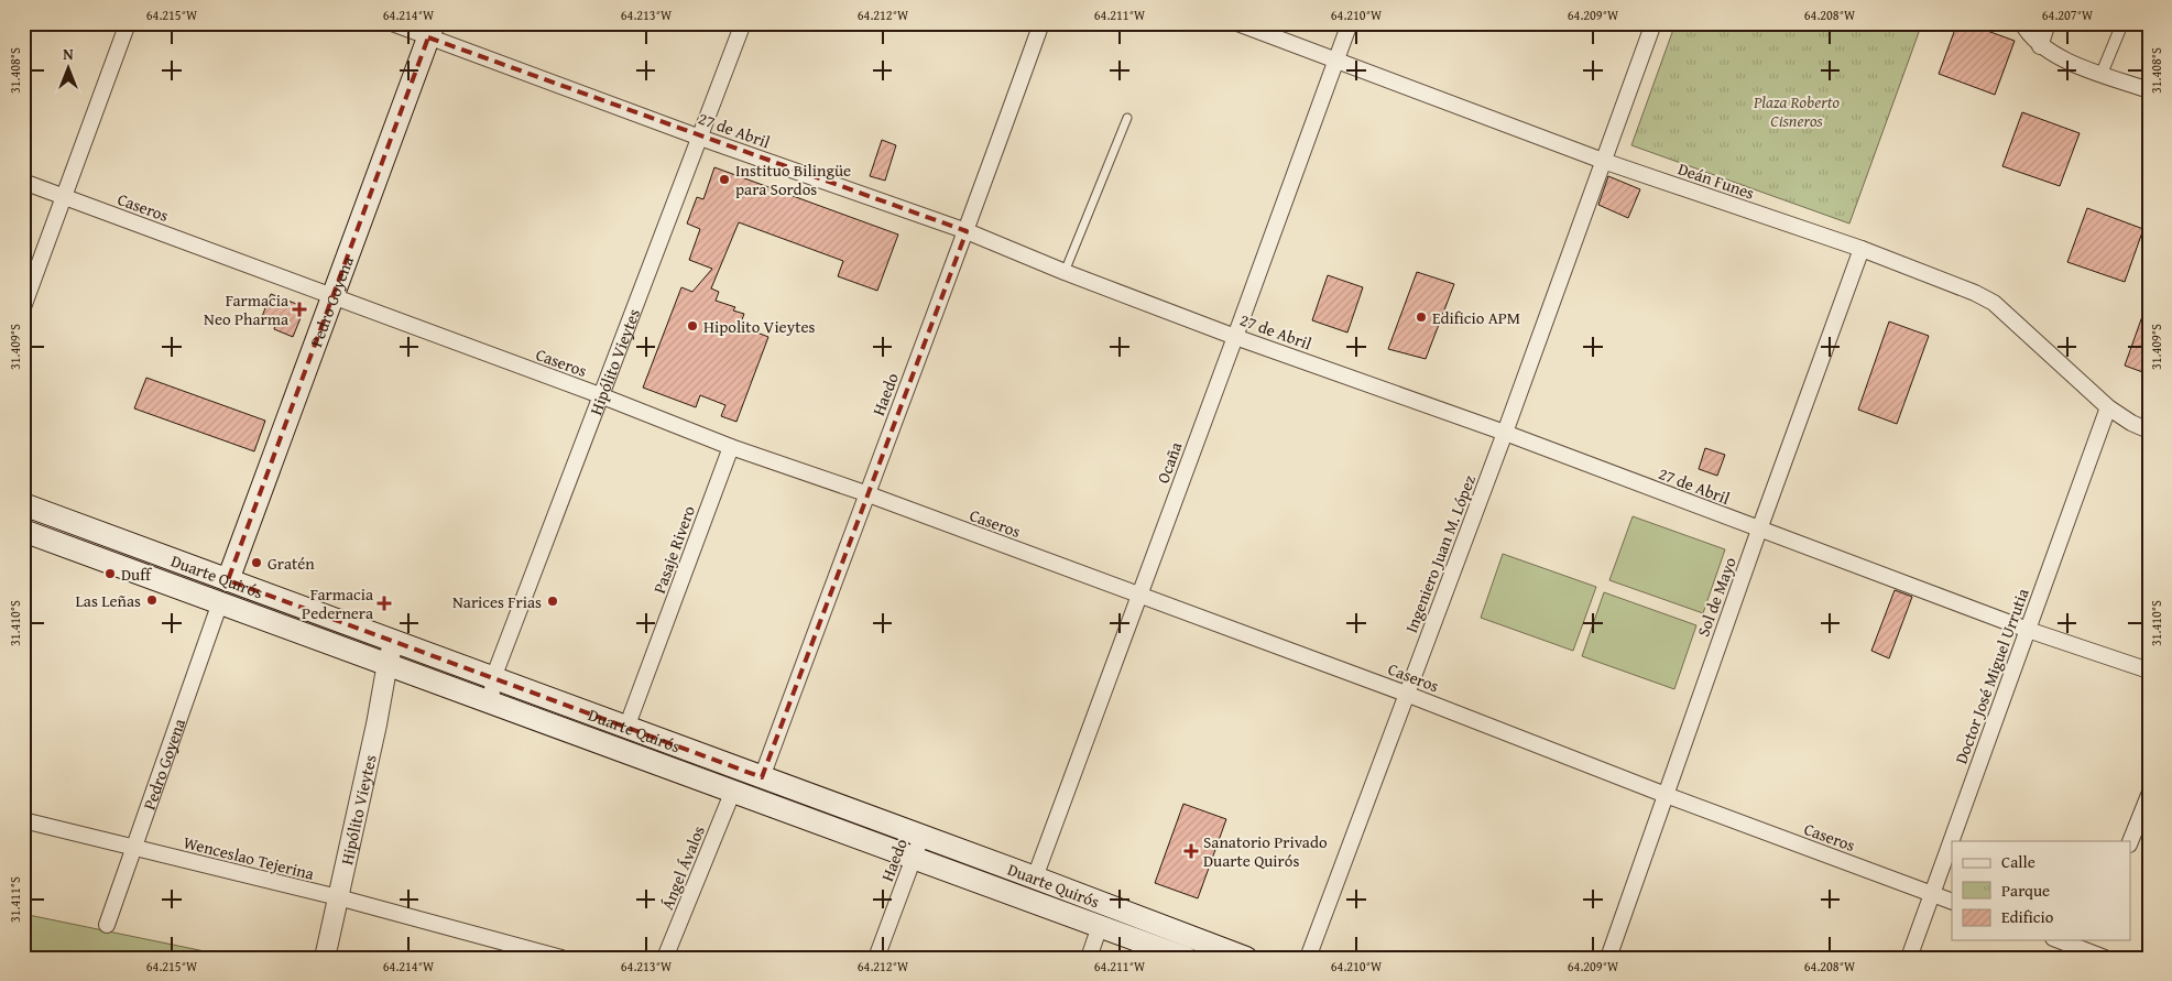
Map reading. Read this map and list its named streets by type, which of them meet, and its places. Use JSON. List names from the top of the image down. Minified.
{"streets":{"main road":["Pedro Goyena","Duarte Quirós"],"street":["27 de Abril","Deán Funes","Caseros","Hipólito Vieytes","Haedo","Ocaña","Pasaje Rivero","Ingeniero Juan M. López","Sol de Mayo","Doctor José Miguel Urrutia","Wenceslao Tejerina","Ángel Ávalos"]},"crossings":[["27 de Abril","Pedro Goyena"],["27 de Abril","Hipólito Vieytes"],["27 de Abril","Haedo"],["27 de Abril","Ocaña"],["27 de Abril","Ingeniero Juan M. López"],["27 de Abril","Sol de Mayo"],["27 de Abril","Doctor José Miguel Urrutia"],["Deán Funes","Ocaña"],["Deán Funes","Ingeniero Juan M. López"],["Deán Funes","Sol de Mayo"],["Deán Funes","Doctor José Miguel Urrutia"],["Caseros","Pedro Goyena"],["Caseros","Hipólito Vieytes"],["Caseros","Haedo"],["Caseros","Ocaña"],["Caseros","Pasaje Rivero"],["Caseros","Ingeniero Juan M. López"],["Caseros","Sol de Mayo"],["Caseros","Doctor José Miguel Urrutia"],["Pedro Goyena","Duarte Quirós"],["Pedro Goyena","Wenceslao Tejerina"],["Hipólito Vieytes","Duarte Quirós"],["Hipólito Vieytes","Wenceslao Tejerina"],["Haedo","Duarte Quirós"],["Ocaña","Duarte Quirós"],["Pasaje Rivero","Duarte Quirós"],["Duarte Quirós","Ángel Ávalos"]],"parks":["Plaza Roberto Cisneros"],"places":{"other":["Instituo Bilingüe para Sordos","Edificio APM","Hipolito Vieytes","Gratén","Duff","Las Leñas","Narices Frias"],"health":["Farmacia Neo Pharma","Farmacia Pedernera","Sanatorio Privado Duarte Quirós"]},"legend":["Calle","Parque","Edificio"],"north":"top","coordinates":["64.215°W","64.214°W","64.213°W","64.212°W","64.211°W","64.210°W","64.209°W","64.208°W","64.207°W","31.408°S","31.409°S","31.410°S","31.411°S"]}
